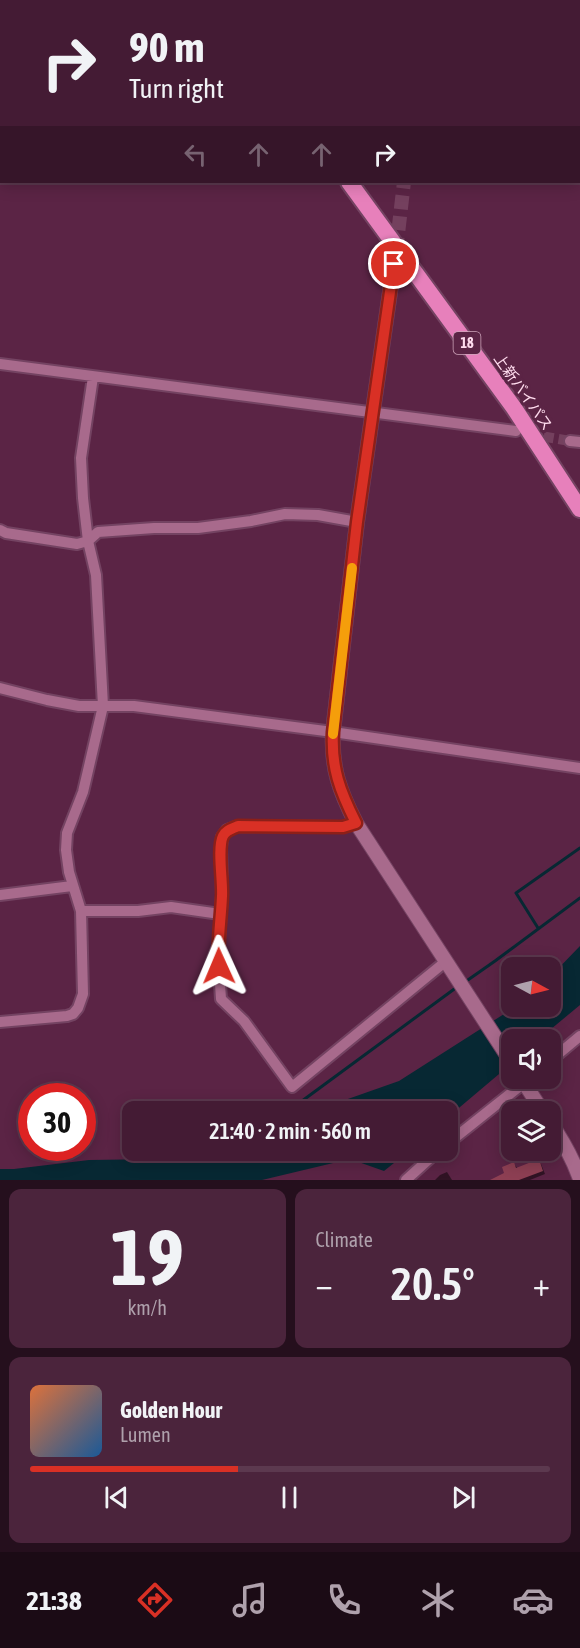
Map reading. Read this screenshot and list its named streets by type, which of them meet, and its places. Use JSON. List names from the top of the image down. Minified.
{"streets":{"highway":["18","上新バイパス"]},"north":"right","page":{"turn":["90 m","Turn right"],"limit":"30","trip":"21:40 · 2 min · 560 m","tile":[["19","km/h"],"Climate"],"heat":["−","20.5°","+"],"song":["Golden Hour","Lumen"],"tabs":"21:38"}}
